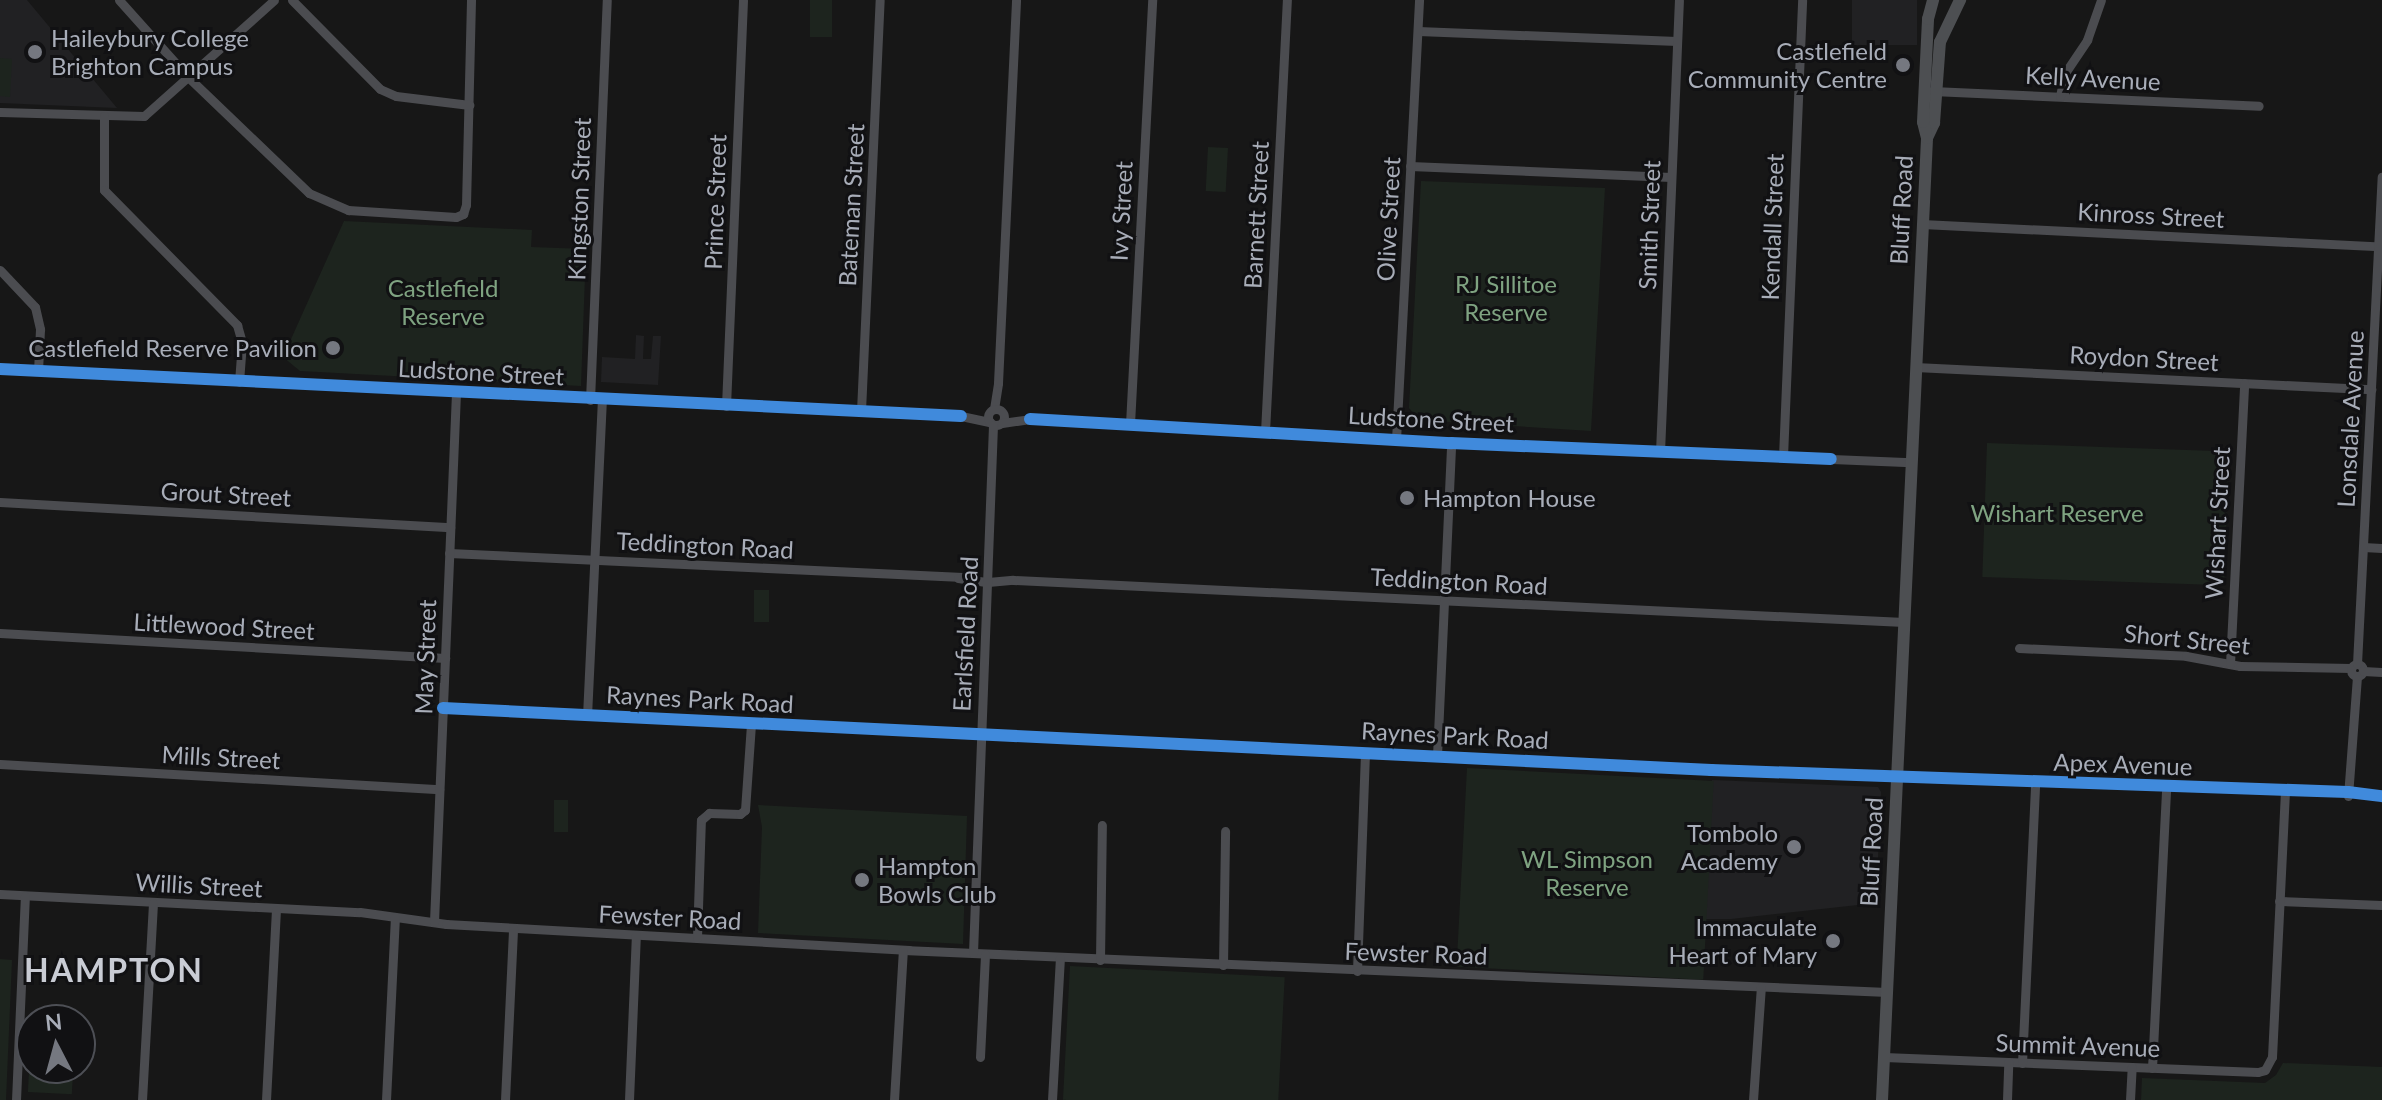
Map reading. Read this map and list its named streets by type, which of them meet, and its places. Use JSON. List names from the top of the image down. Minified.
{"streets":{"main road":["Bluff Road"],"street":["Kelly Avenue","Kingston Street","Prince Street","Bateman Street","Ivy Street","Barnett Street","Kinross Street","Olive Street","Smith Street","Kendall Street","Roydon Street","Ludstone Street","Lonsdale Avenue","Grout Street","Wishart Street","Teddington Road","Littlewood Street","Earlsfield Road","Short Street","May Street","Raynes Park Road","Mills Street","Apex Avenue","Willis Street","Fewster Road","Summit Avenue"]},"crossings":[["Kelly Avenue","Bluff Road"],["Kingston Street","Ludstone Street"],["Prince Street","Ludstone Street"],["Bateman Street","Ludstone Street"],["Bluff Road","Kinross Street"],["Bluff Road","Roydon Street"],["Bluff Road","Ludstone Street"],["Bluff Road","Teddington Road"],["Bluff Road","Raynes Park Road"],["Bluff Road","Apex Avenue"],["Bluff Road","Fewster Road"],["Bluff Road","Summit Avenue"],["Ivy Street","Ludstone Street"],["Barnett Street","Ludstone Street"],["Kinross Street","Lonsdale Avenue"],["Olive Street","Ludstone Street"],["Smith Street","Ludstone Street"],["Kendall Street","Ludstone Street"],["Roydon Street","Lonsdale Avenue"],["Roydon Street","Wishart Street"],["Ludstone Street","Earlsfield Road"],["Ludstone Street","May Street"],["Lonsdale Avenue","Short Street"],["Lonsdale Avenue","Apex Avenue"],["Grout Street","May Street"],["Wishart Street","Short Street"],["Teddington Road","Earlsfield Road"],["Teddington Road","May Street"],["Littlewood Street","May Street"],["Earlsfield Road","Raynes Park Road"],["Earlsfield Road","Fewster Road"],["May Street","Raynes Park Road"],["May Street","Mills Street"],["May Street","Willis Street"],["May Street","Fewster Road"],["Raynes Park Road","Apex Avenue"],["Willis Street","Fewster Road"]],"districts":["HAMPTON"],"parks":["RJ Sillitoe Reserve","Castlefield Reserve","Wishart Reserve","WL Simpson Reserve"],"places":["Haileybury College Brighton Campus","Castlefield Community Centre","Castlefield Reserve Pavilion","Hampton House","Tombolo Academy","Hampton Bowls Club","Immaculate Heart of Mary"],"north":"top"}
